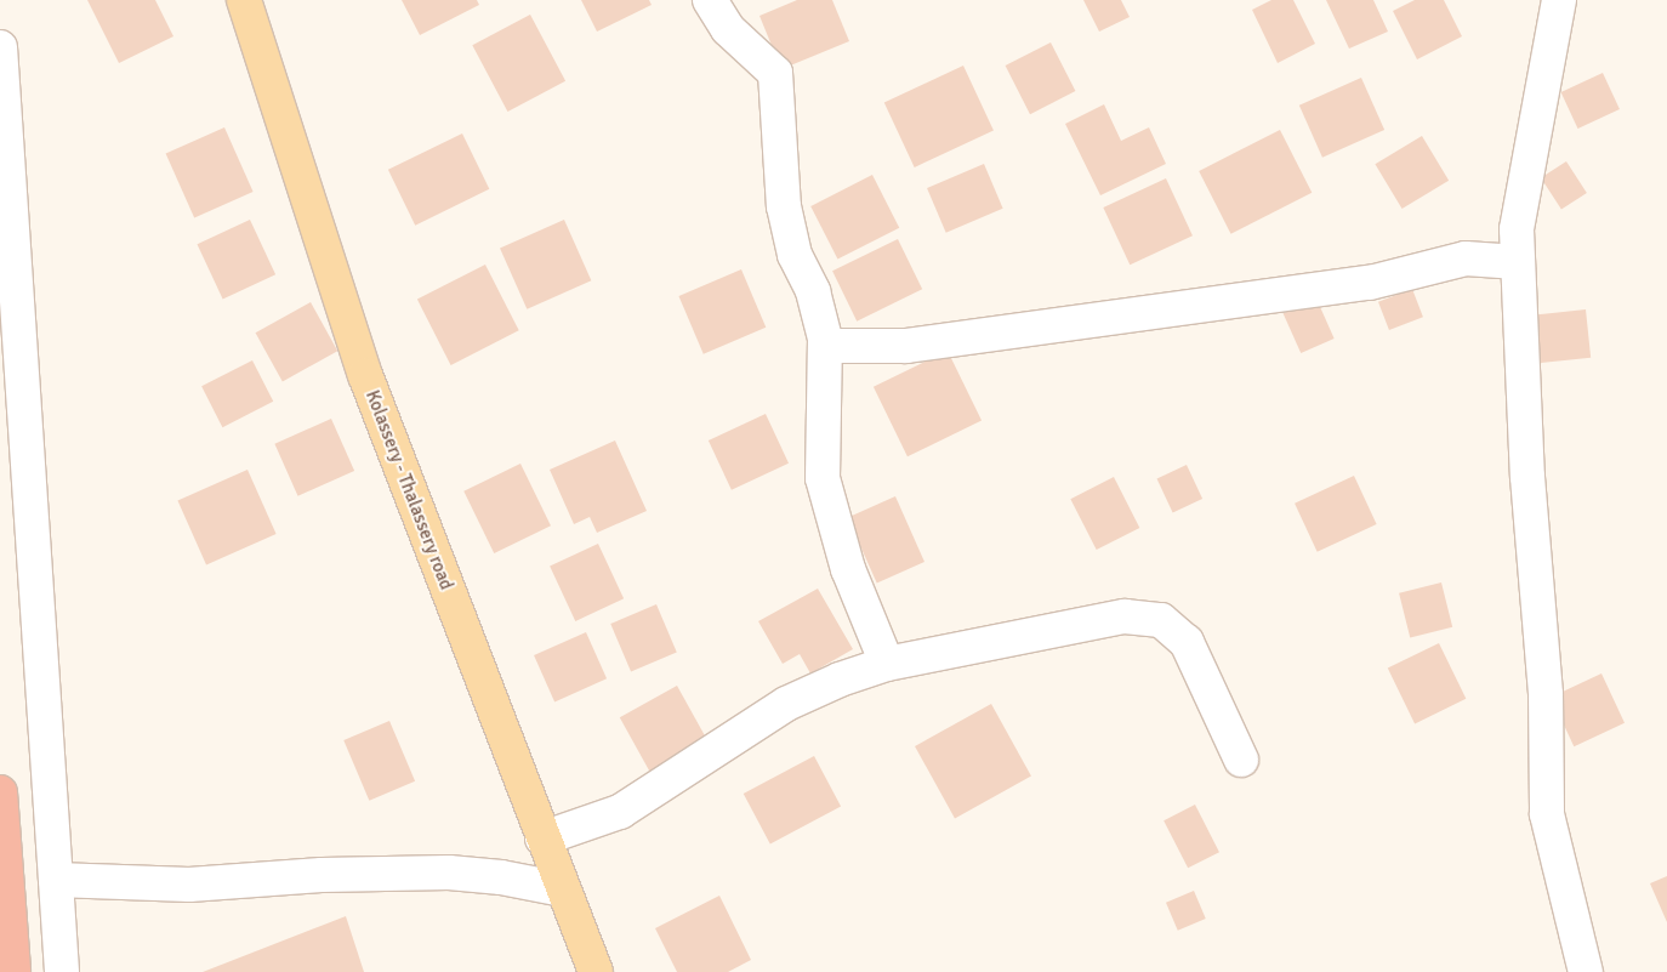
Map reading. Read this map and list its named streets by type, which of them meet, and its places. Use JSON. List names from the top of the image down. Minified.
{"streets":{"main road":["Kolassery - Thalassery road"]}}
